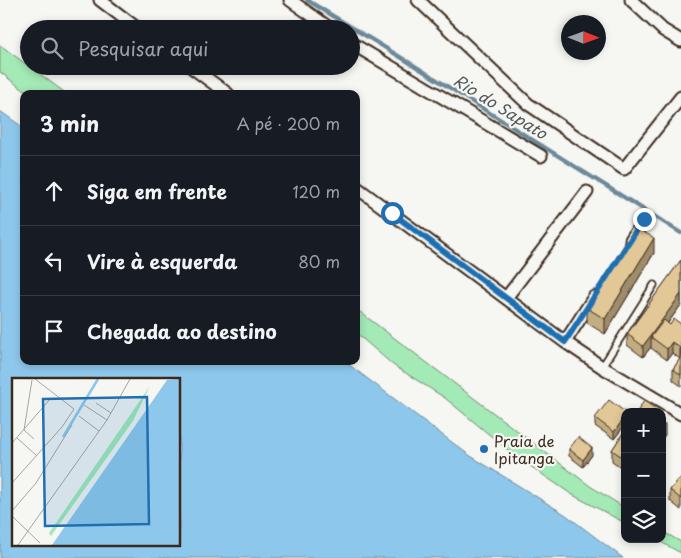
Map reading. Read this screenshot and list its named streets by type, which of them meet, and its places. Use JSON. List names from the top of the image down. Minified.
{"water":["Rio do Sapato"],"places":["Praia de Ipitanga"],"north":"right","page":{"search":"Pesquisar aqui","heading":["3 min","A pé · 200 m"],"list":[["Siga em frente","120 m"],["Vire à esquerda","80 m"],"Chegada ao destino"],"map_buttons":["+","−"]}}
